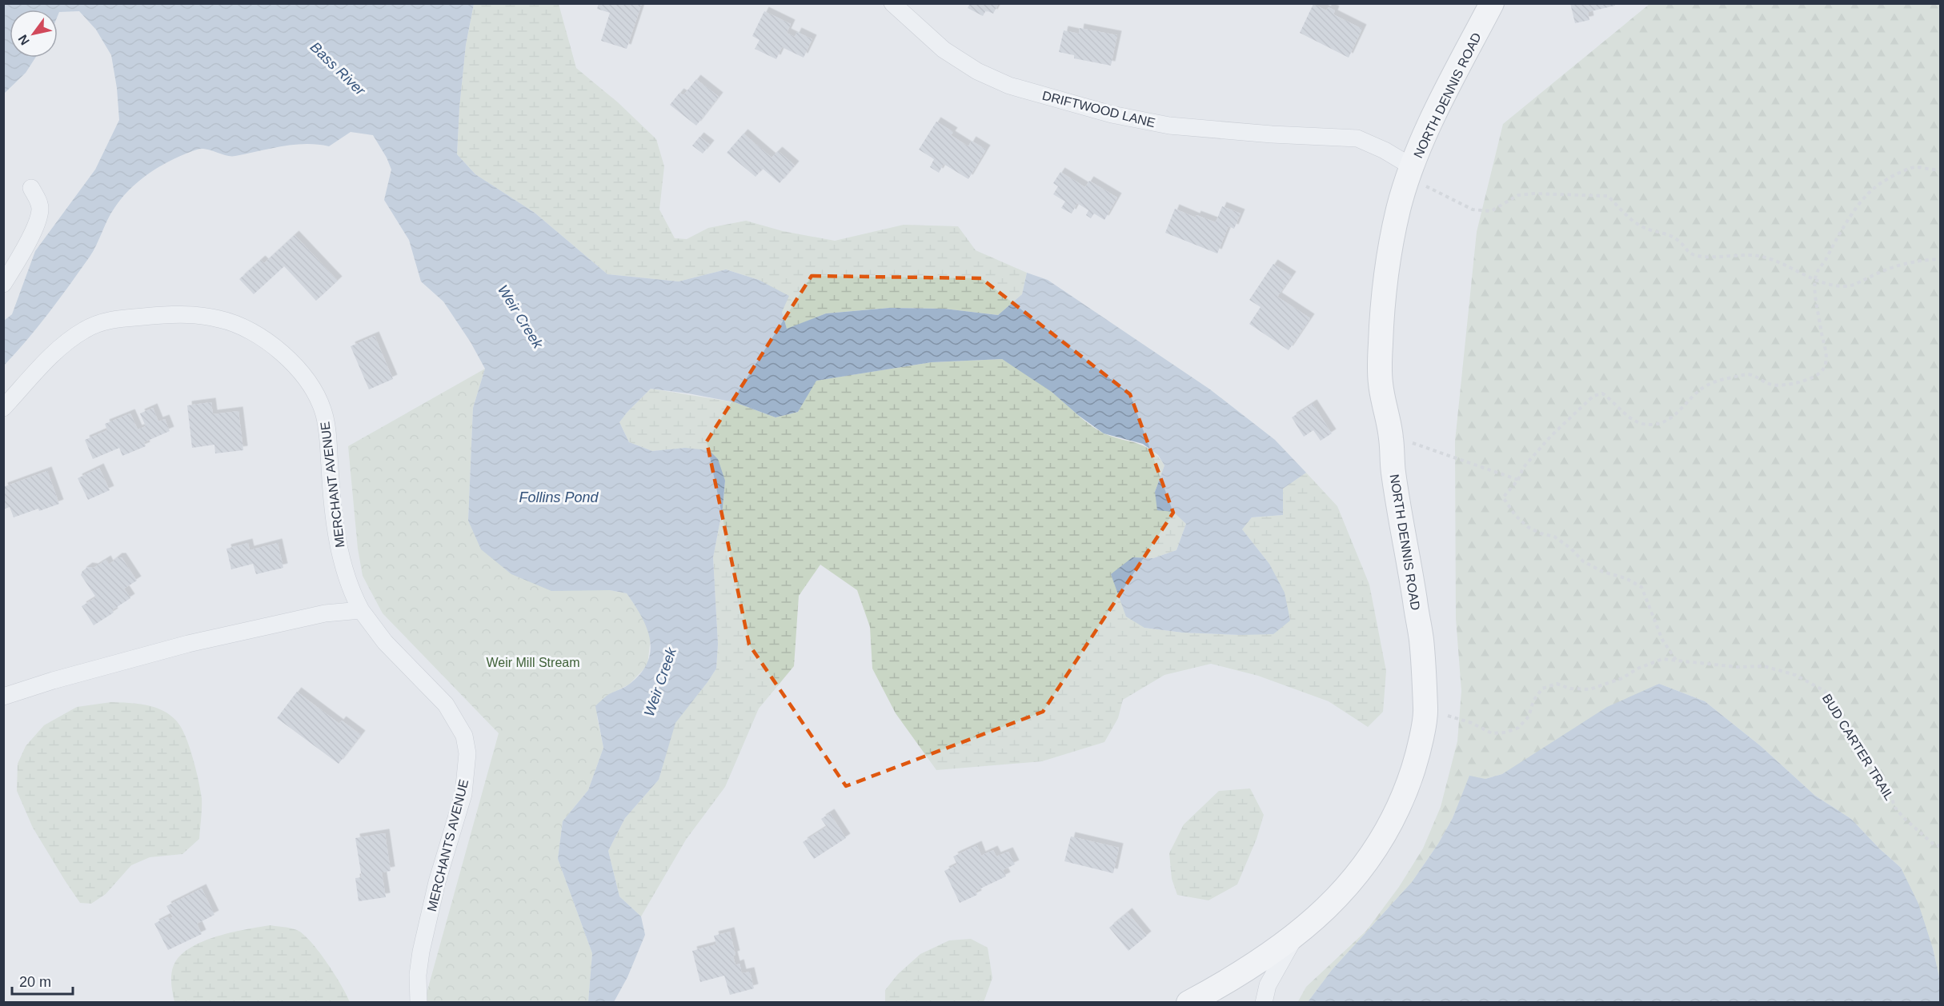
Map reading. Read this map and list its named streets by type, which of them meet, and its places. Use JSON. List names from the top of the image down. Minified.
{"streets":{"main road":["NORTH DENNIS ROAD"],"street":["DRIFTWOOD LANE","MERCHANT AVENUE","MERCHANTS AVENUE"],"path":["BUD CARTER TRAIL"]},"crossings":[["NORTH DENNIS ROAD","DRIFTWOOD LANE"],["NORTH DENNIS ROAD","BUD CARTER TRAIL"],["MERCHANT AVENUE","MERCHANTS AVENUE"]],"water":["Bass River","Weir Creek","Follins Pond"],"parks":["Weir Mill Stream"],"scale_bar":"20 m","north":"bottom left"}
